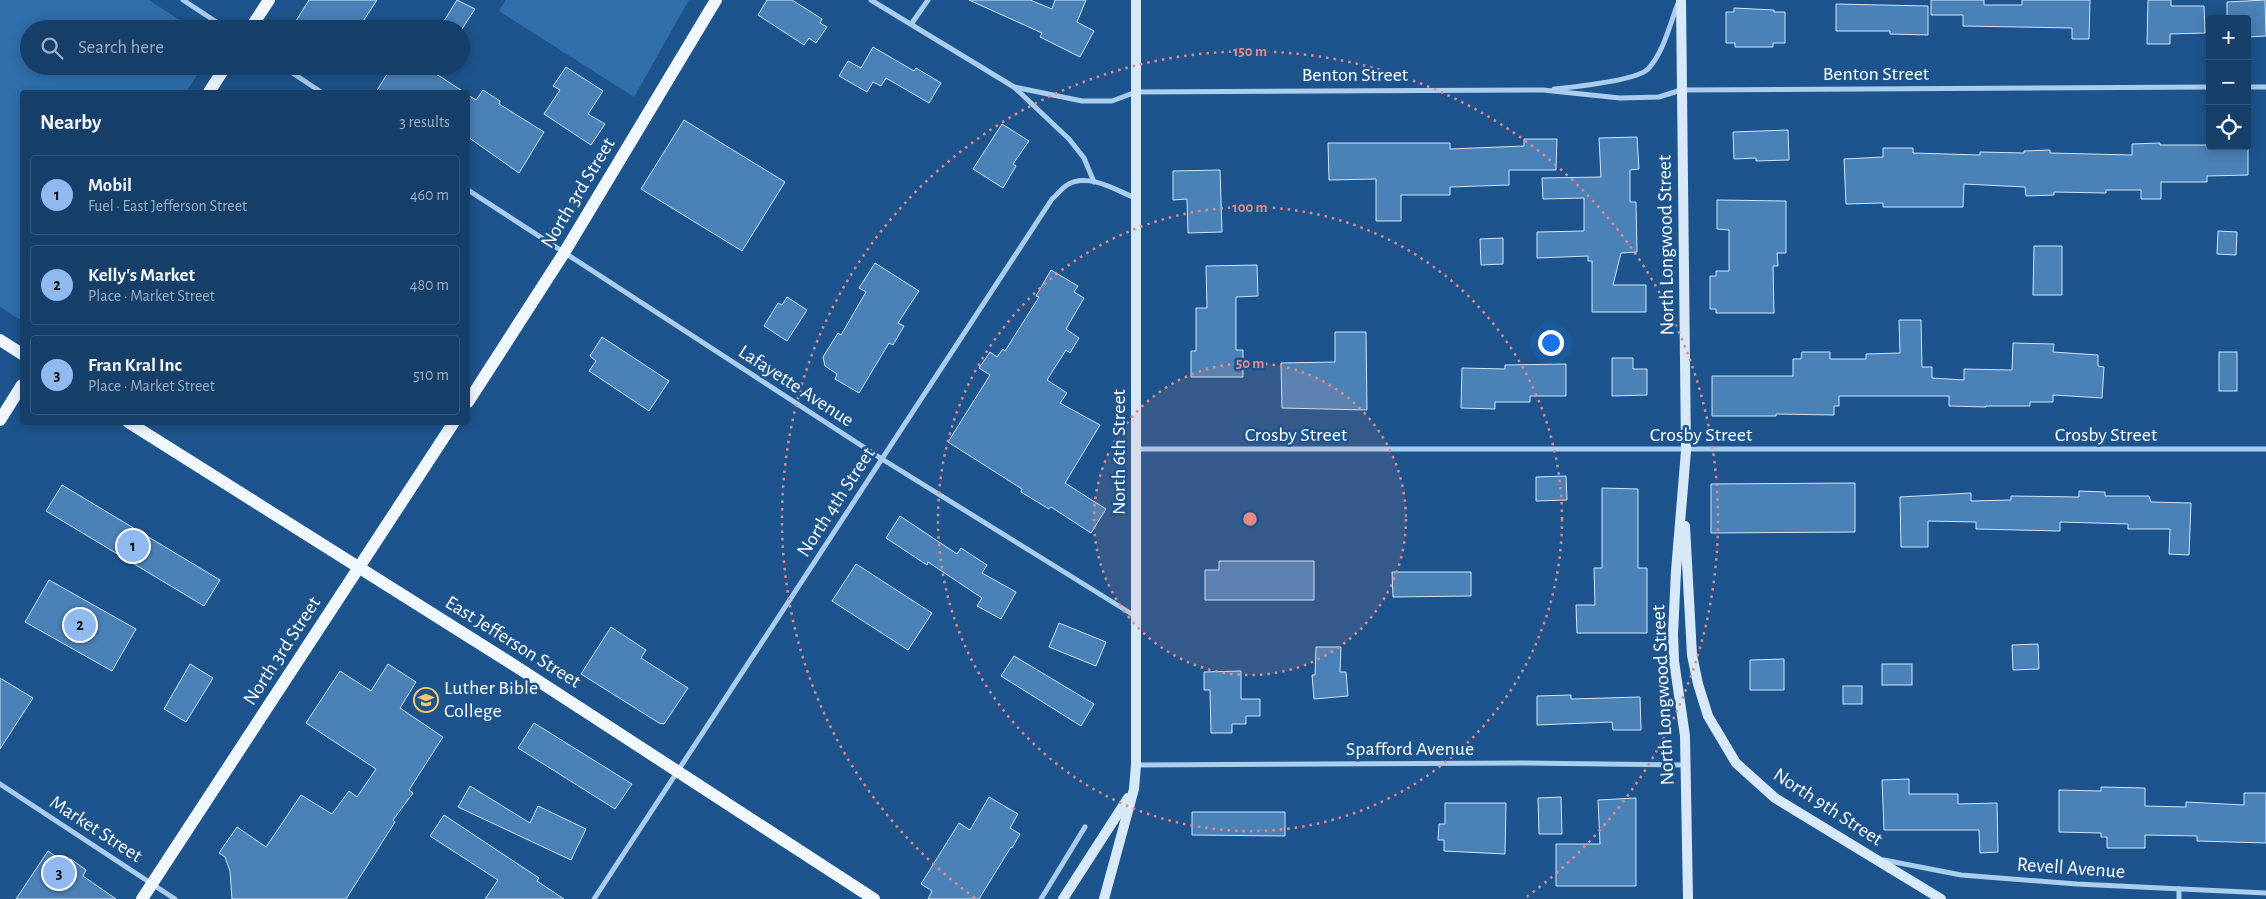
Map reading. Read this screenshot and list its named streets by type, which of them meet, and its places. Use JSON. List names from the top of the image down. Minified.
{"streets":{"main road":["North 3rd Street","North Longwood Street","North 6th Street","East Jefferson Street","North 9th Street"],"street":["Benton Street","Lafayette Avenue","Crosby Street","North 4th Street","Spafford Avenue","Market Street","Revell Avenue"]},"crossings":[["Benton Street","North Longwood Street"],["Benton Street","North 6th Street"],["North 3rd Street","Lafayette Avenue"],["North 3rd Street","East Jefferson Street"],["North 3rd Street","Market Street"],["North Longwood Street","Crosby Street"],["North Longwood Street","Spafford Avenue"],["North Longwood Street","North 9th Street"],["Lafayette Avenue","North 6th Street"],["Lafayette Avenue","North 4th Street"],["Crosby Street","North 6th Street"],["North 6th Street","North 4th Street"],["North 6th Street","Spafford Avenue"],["North 4th Street","East Jefferson Street"],["North 9th Street","Revell Avenue"]],"places":{"school or university":["Luther Bible College"]},"page":{"map_buttons":["+","−"],"search":"Search here","heading":["Nearby","3 results"],"list":[{"mark":"1","name":"Mobil","note":"Fuel · East Jefferson Street","value":"460 m"},{"mark":"2","name":"Kelly's Market","note":"Place · Market Street","value":"480 m"},{"mark":"3","name":"Fran Kral Inc","note":"Place · Market Street","value":"510 m"}],"pins":["1","2","3"]},"rings":["150 m","100 m","50 m"]}
